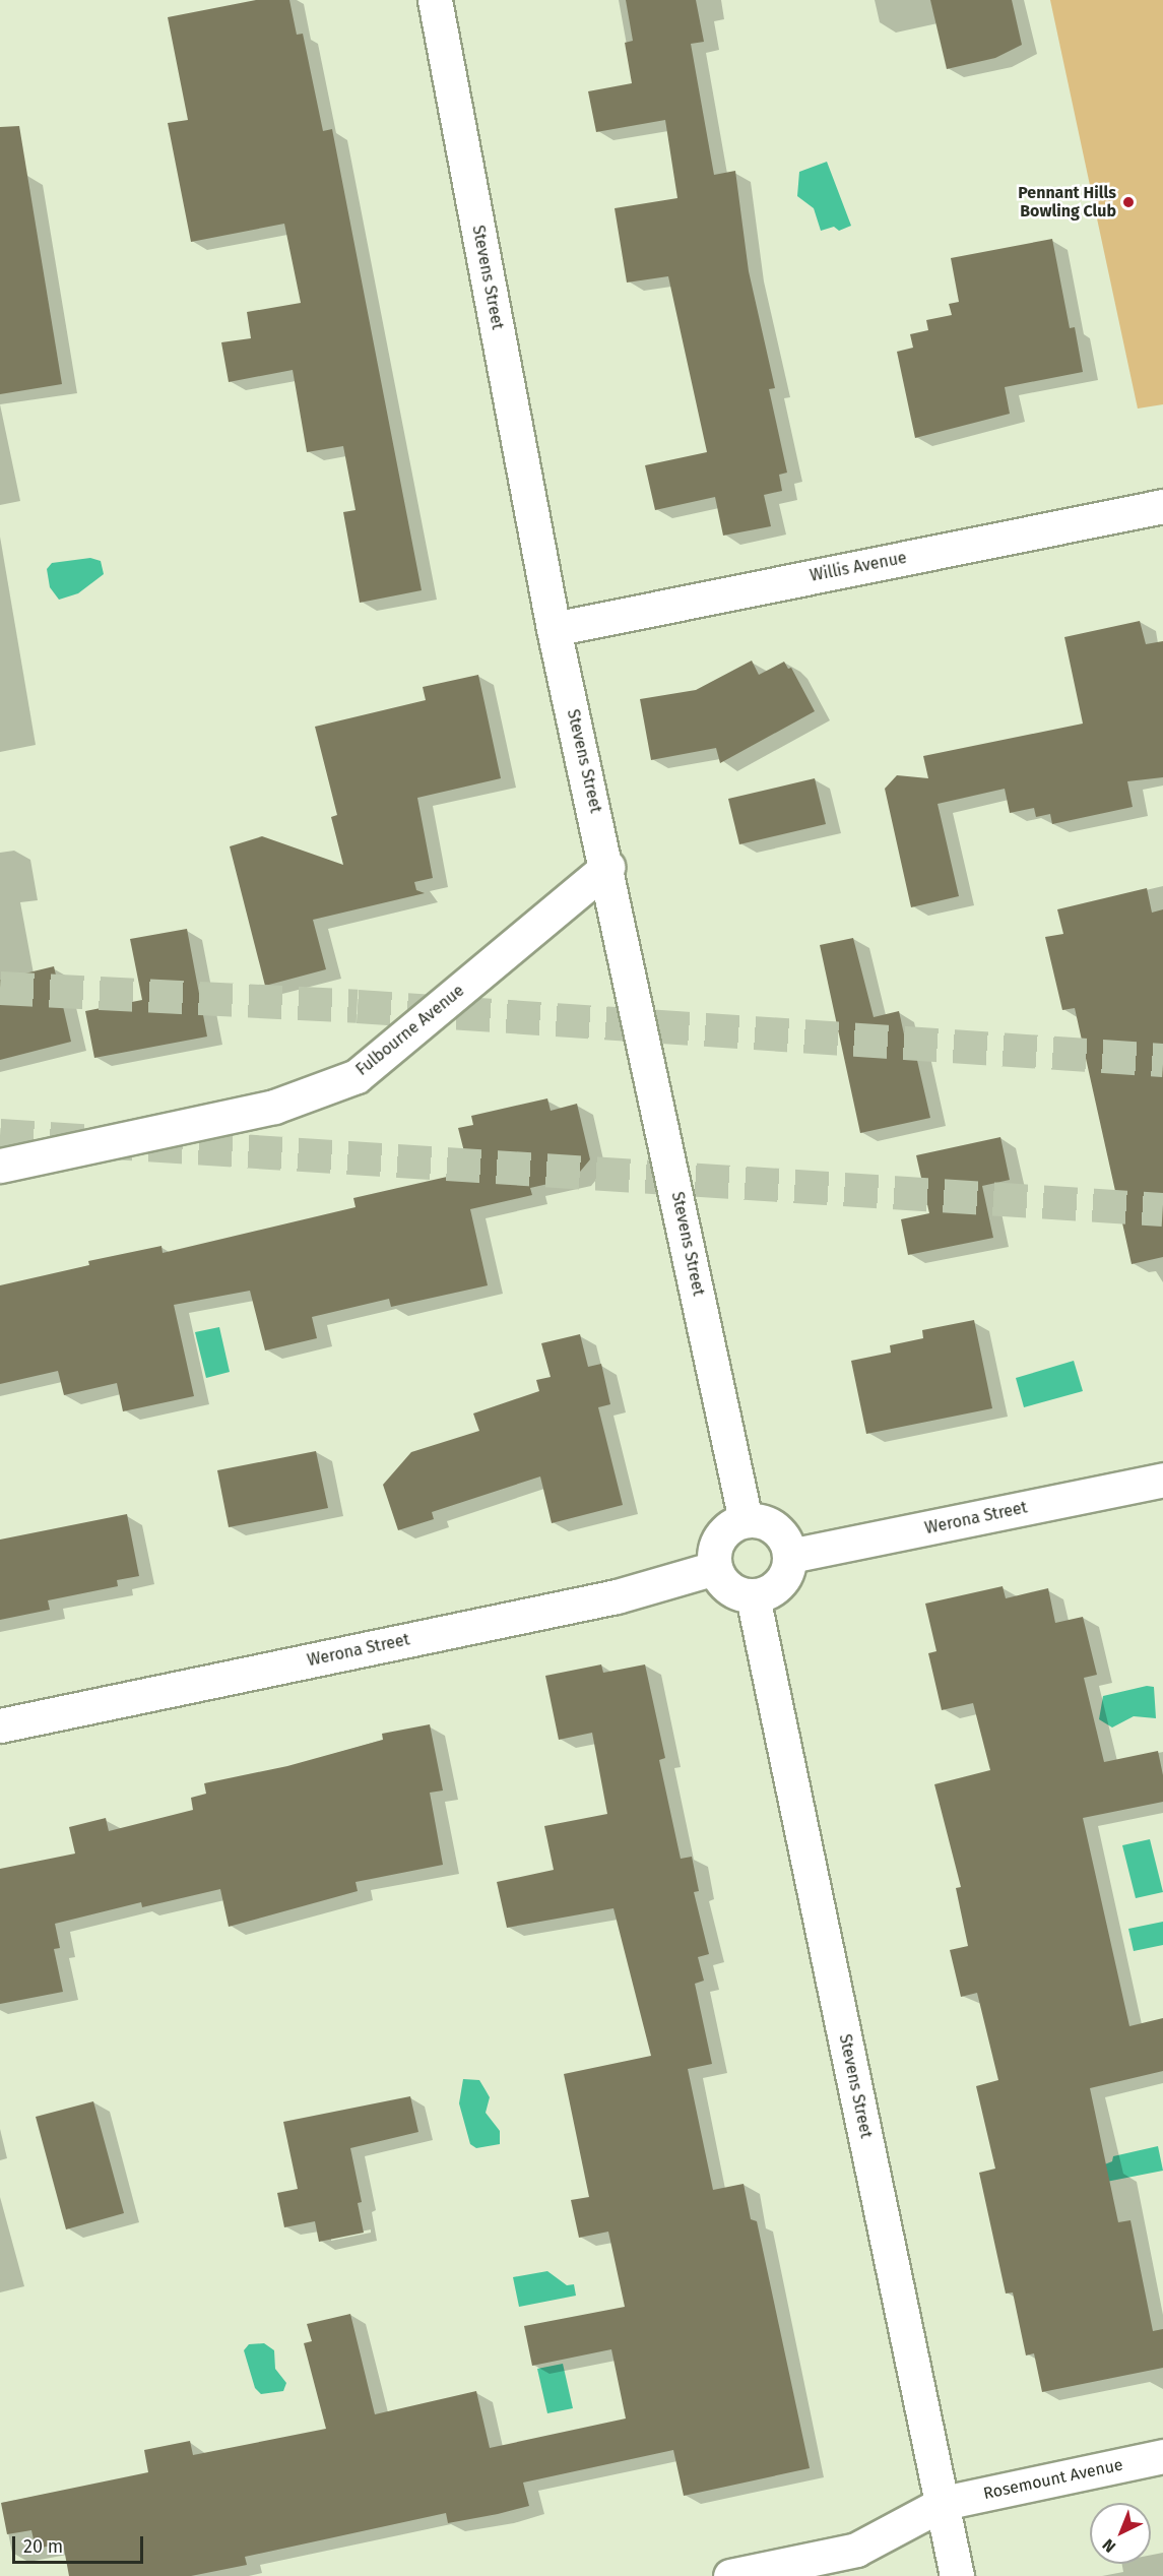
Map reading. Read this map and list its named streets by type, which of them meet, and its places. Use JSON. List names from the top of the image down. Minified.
{"streets":{"street":["Stevens Street","Willis Avenue","Fulbourne Avenue","Werona Street","Rosemount Avenue"]},"crossings":[["Stevens Street","Willis Avenue"],["Stevens Street","Fulbourne Avenue"],["Stevens Street","Werona Street"],["Stevens Street","Rosemount Avenue"]],"places":["Pennant Hills Bowling Club"],"scale_bar":"20 m","north":"bottom left"}
